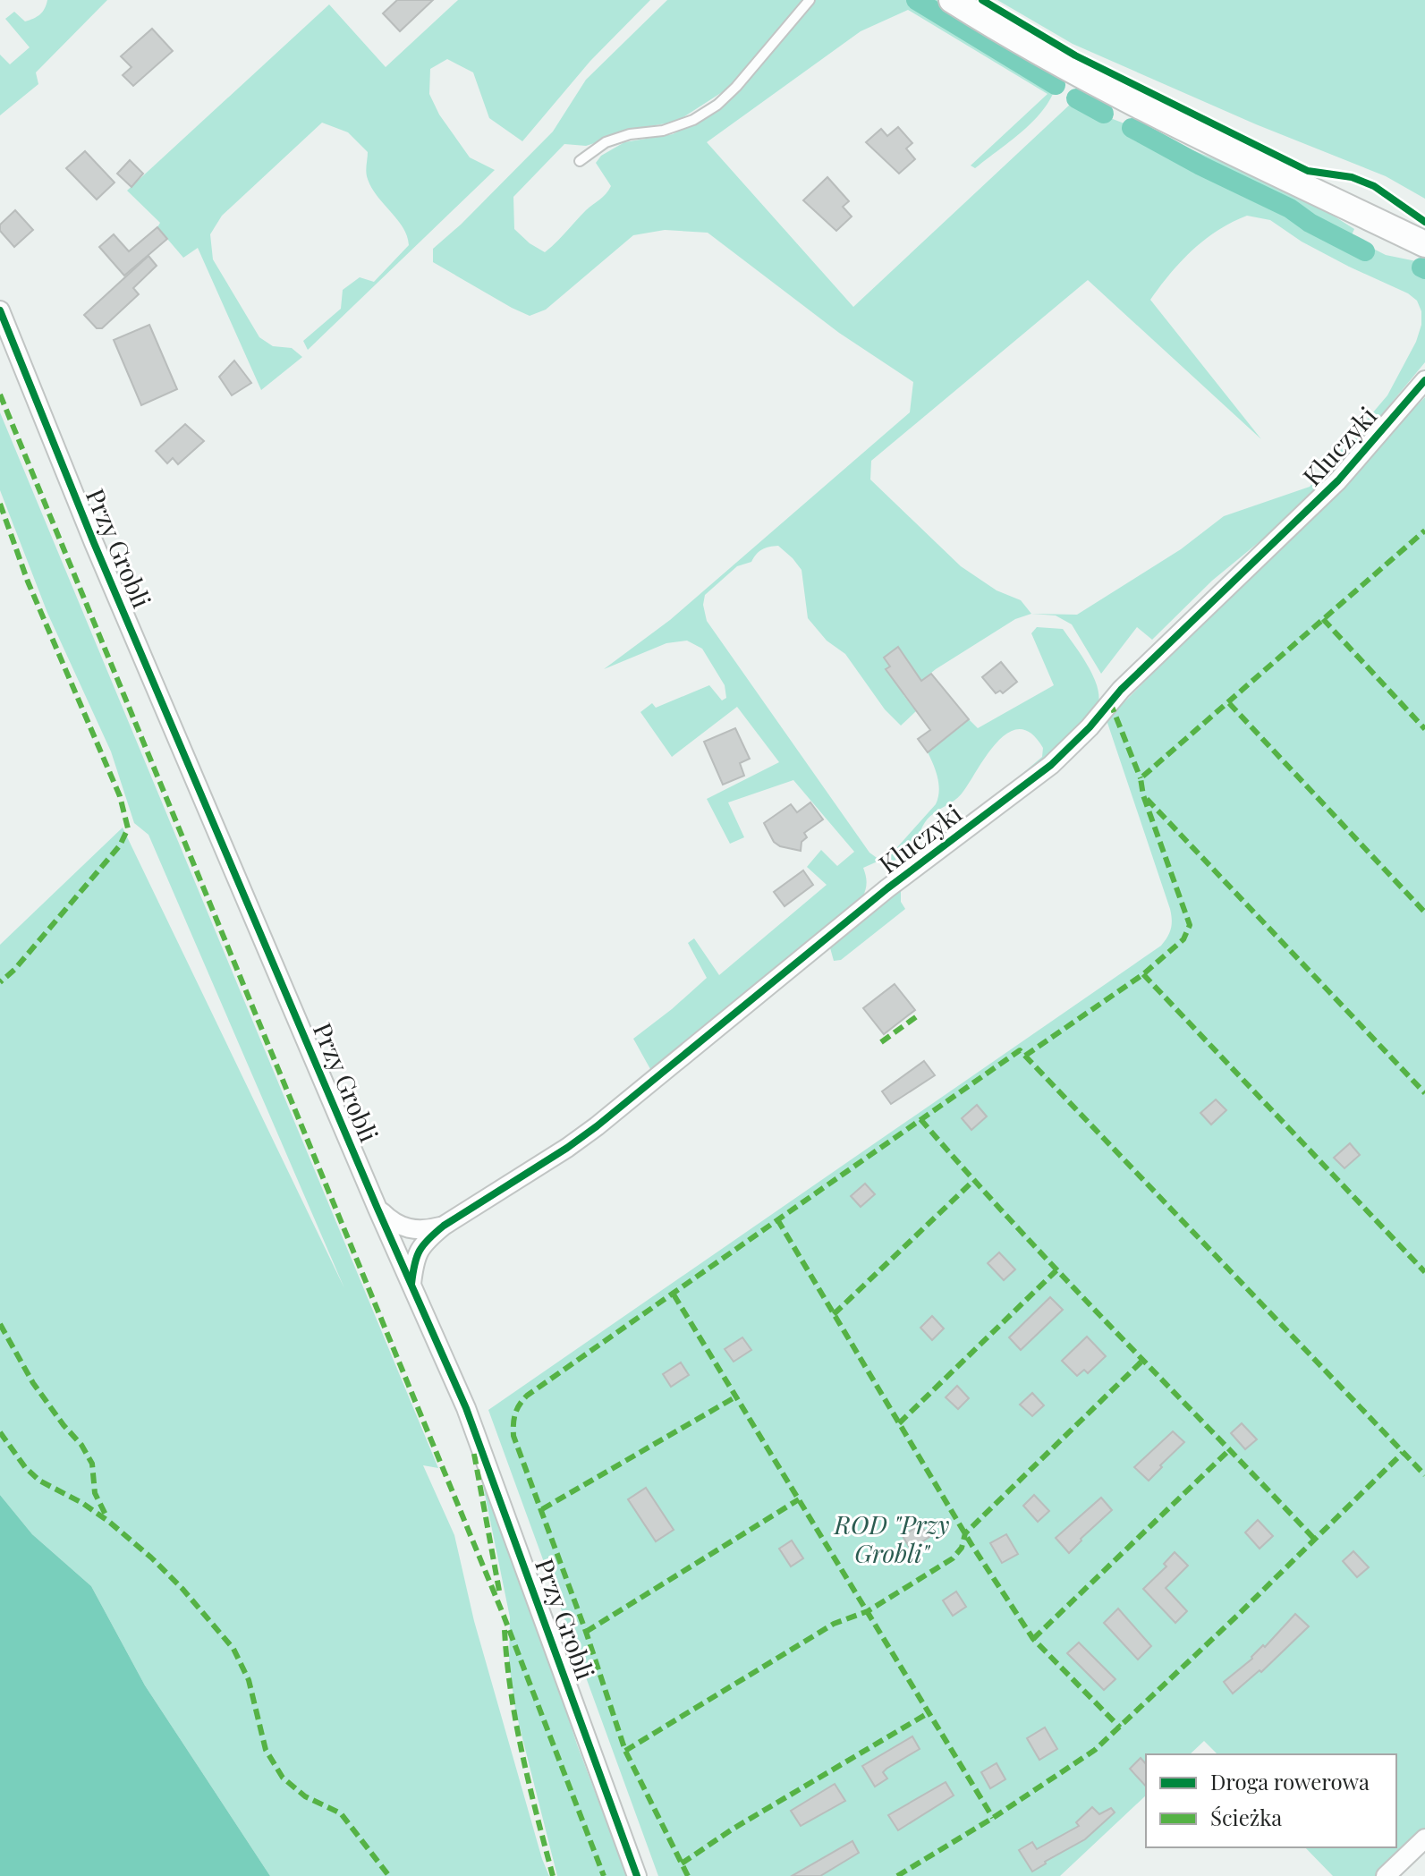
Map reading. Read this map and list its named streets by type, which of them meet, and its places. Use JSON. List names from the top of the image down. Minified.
{"streets":{"street":["Kluczyki","Przy Grobli"]},"crossings":[["Kluczyki","Przy Grobli"]],"parks":["ROD \"Przy Grobli\""],"legend":["Droga rowerowa","Ścieżka"]}
